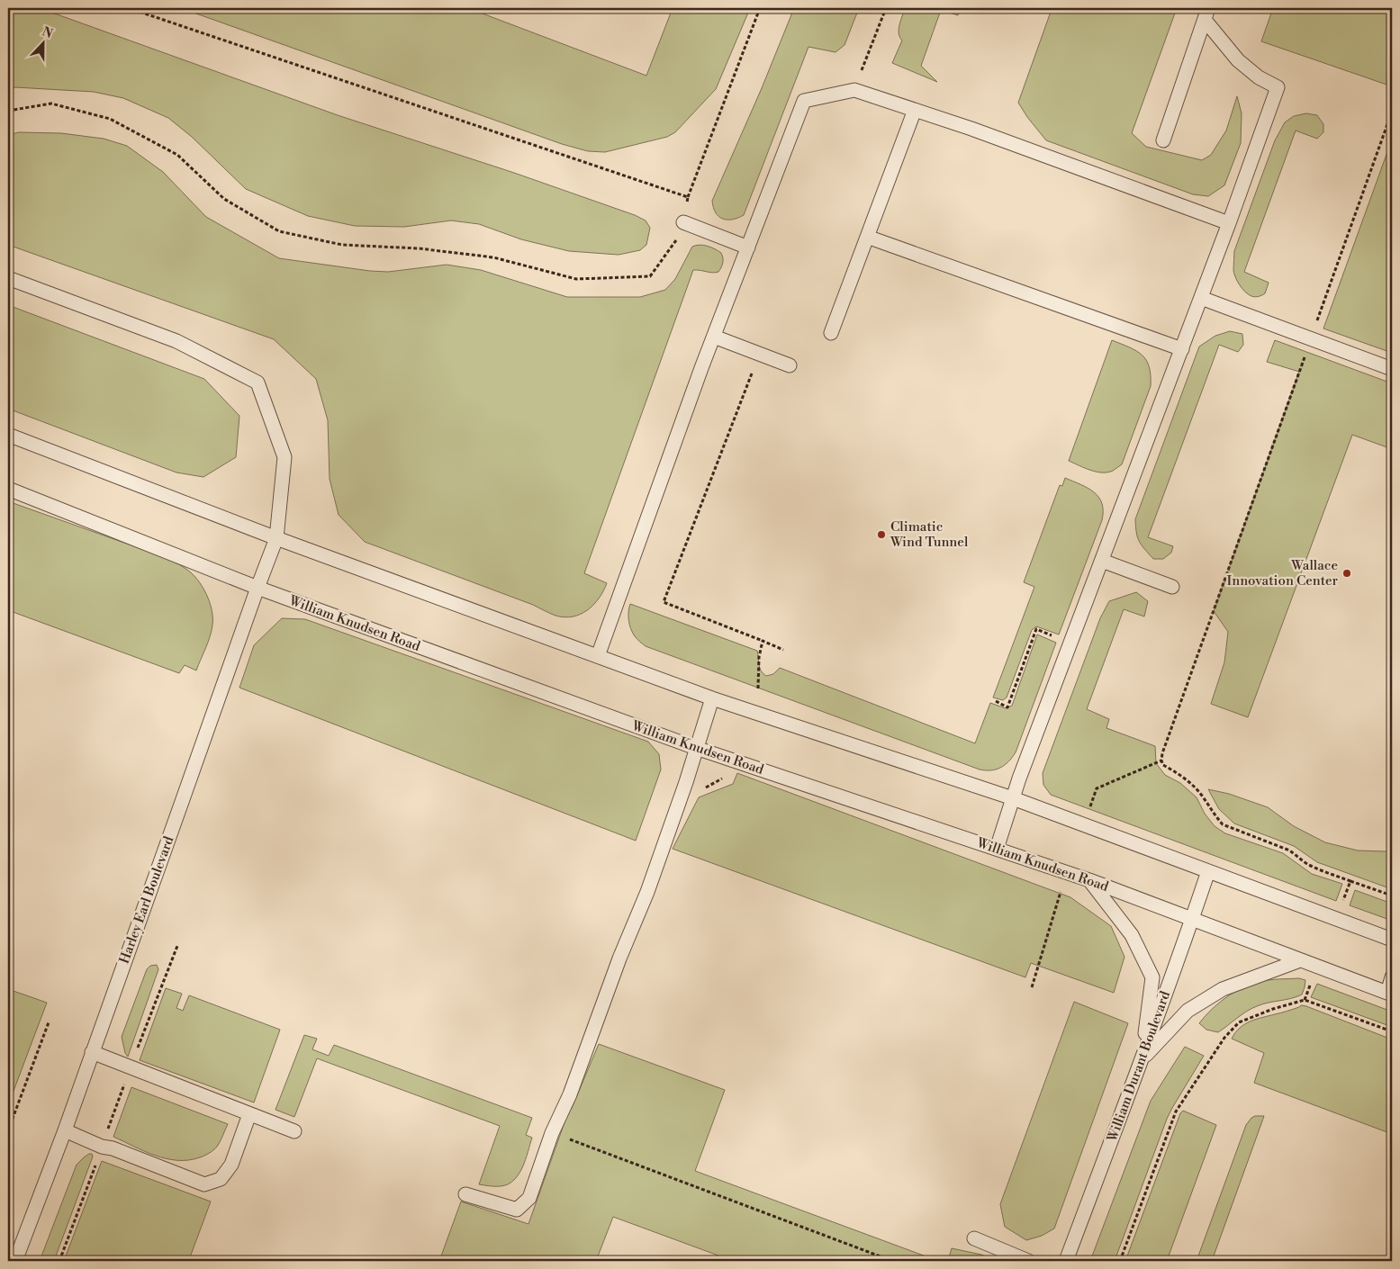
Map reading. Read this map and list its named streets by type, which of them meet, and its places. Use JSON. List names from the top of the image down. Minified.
{"streets":{"lane":["William Knudsen Road","Harley Earl Boulevard","William Durant Boulevard"]},"crossings":[["William Knudsen Road","Harley Earl Boulevard"],["William Knudsen Road","William Durant Boulevard"]],"places":["Climatic Wind Tunnel","Wallace Innovation Center"],"north":"top"}
